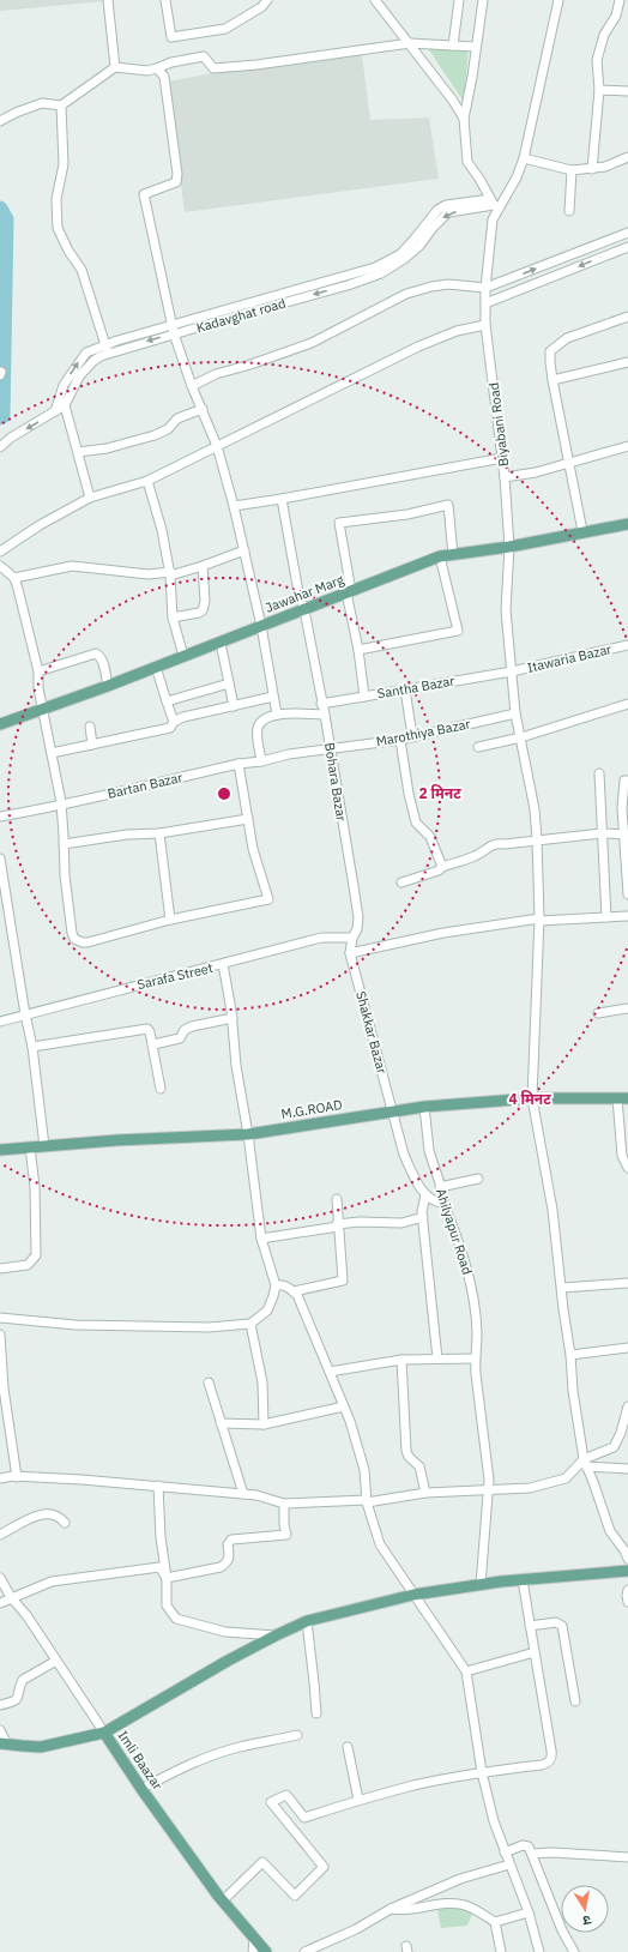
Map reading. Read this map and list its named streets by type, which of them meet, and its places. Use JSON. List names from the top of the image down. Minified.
{"streets":{"main road":["Jawahar Marg","M.G.ROAD","Imli Baazar"],"street":["Kadavghat road","Biyabani Road","Itawaria Bazar","Santha Bazar","Marothiya Bazar","Bohara Bazar","Bartan Bazar","Sarafa Street","Shakkar Bazar","Ahilyapur Road"]},"crossings":[["Kadavghat road","Biyabani Road"],["Biyabani Road","Jawahar Marg"],["Biyabani Road","Itawaria Bazar"],["Biyabani Road","Santha Bazar"],["Biyabani Road","Marothiya Bazar"],["Biyabani Road","M.G.ROAD"],["Jawahar Marg","Bohara Bazar"],["Itawaria Bazar","Santha Bazar"],["Santha Bazar","Bohara Bazar"],["Marothiya Bazar","Bohara Bazar"],["Marothiya Bazar","Bartan Bazar"],["Bohara Bazar","Sarafa Street"],["Bohara Bazar","Shakkar Bazar"],["Shakkar Bazar","M.G.ROAD"],["M.G.ROAD","Ahilyapur Road"]],"north":"bottom","rings":["2 मिनट","4 मिनट"]}
